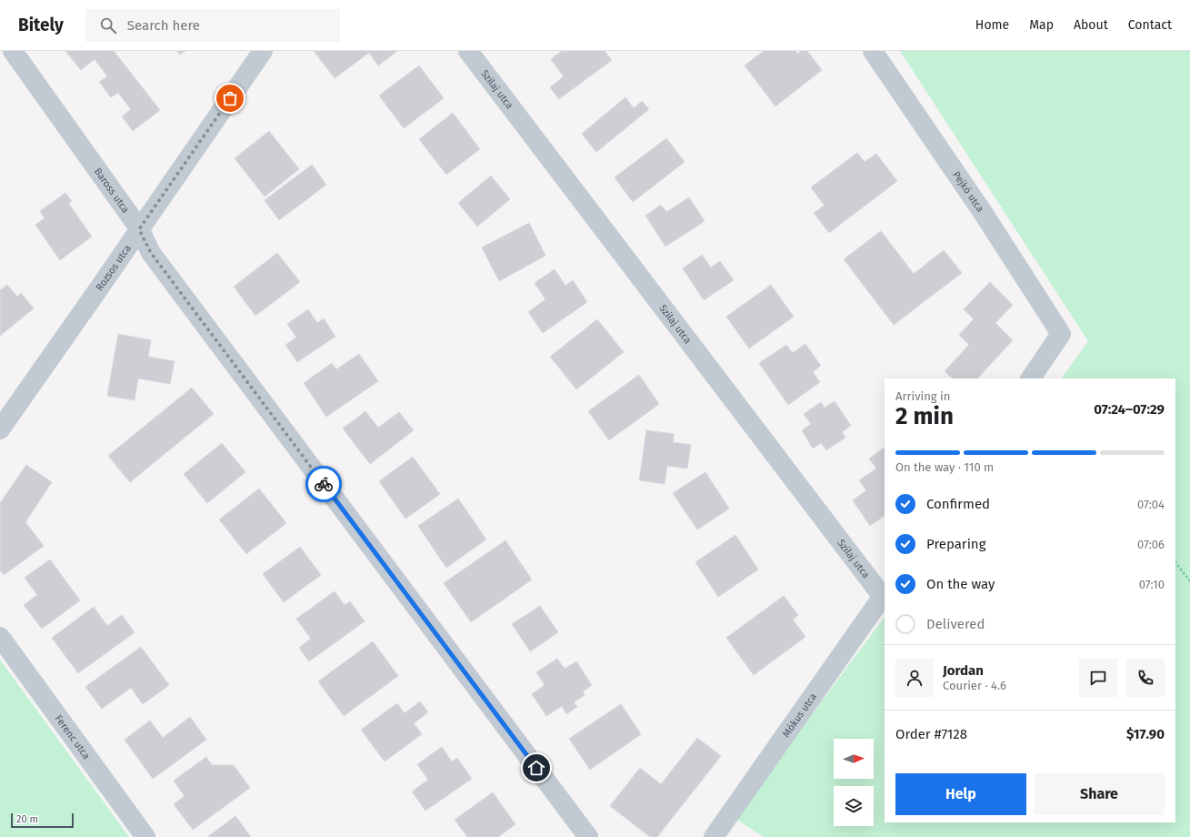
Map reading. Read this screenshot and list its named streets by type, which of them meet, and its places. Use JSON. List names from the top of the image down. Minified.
{"streets":{"street":["Szilaj utca","Baross utca","Pejkó utca","Rozsos utca","Mókus utca","Ferenc utca"]},"crossings":[["Szilaj utca","Mókus utca"],["Baross utca","Rozsos utca"]],"scale_bar":"20 m","north":"right","page":{"header":"Bitely","search":"Search here","nav":["Home","Map","About","Contact"],"heading":["2 min","Arriving in","07:24–07:29"],"panel":["Jordan","Courier · 4.6","Order #7128","$17.90"],"bar":"On the way · 110 m","list":[["Confirmed","07:04"],["Preparing","07:06"],["On the way","07:10"],"Delivered"],"buttons":["Help","Share"],"scale":"20 m"}}
